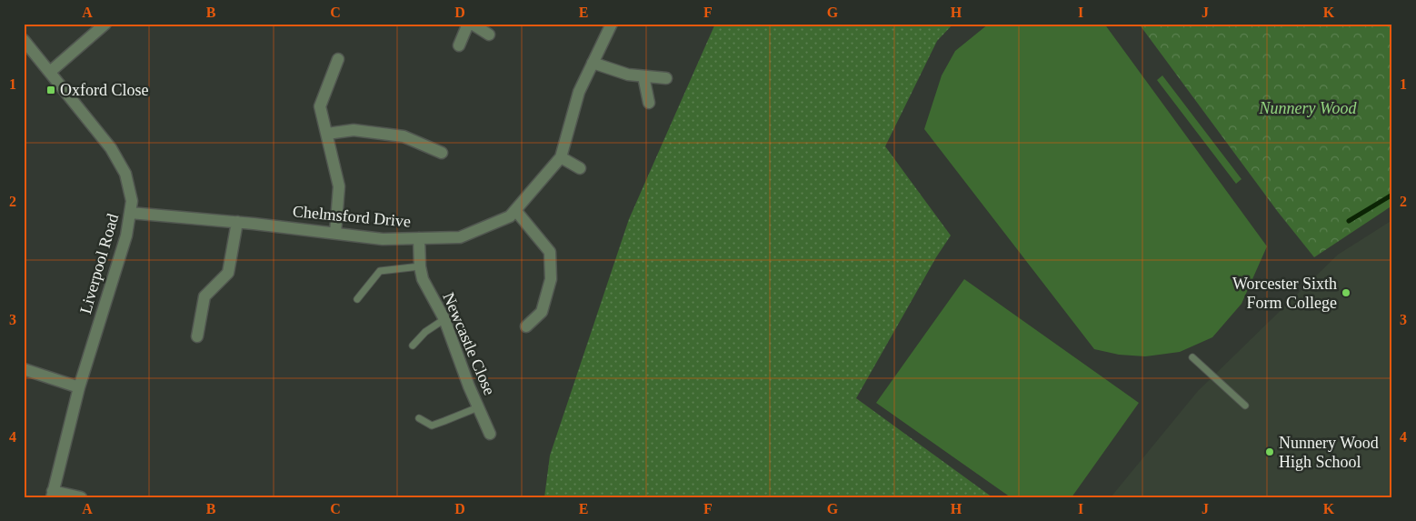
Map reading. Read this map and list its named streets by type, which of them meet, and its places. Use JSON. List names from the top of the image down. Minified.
{"streets":{"street":["Chelmsford Drive","Liverpool Road","Newcastle Close"]},"crossings":[["Chelmsford Drive","Liverpool Road"],["Chelmsford Drive","Newcastle Close"]],"parks":["Nunnery Wood"],"places":{"transit":["Oxford Close"],"other":["Worcester Sixth Form College","Nunnery Wood High School"]},"grid":{"columns":["A","B","C","D","E","F","G","H","I","J","K"],"rows":["1","2","3","4"]}}
